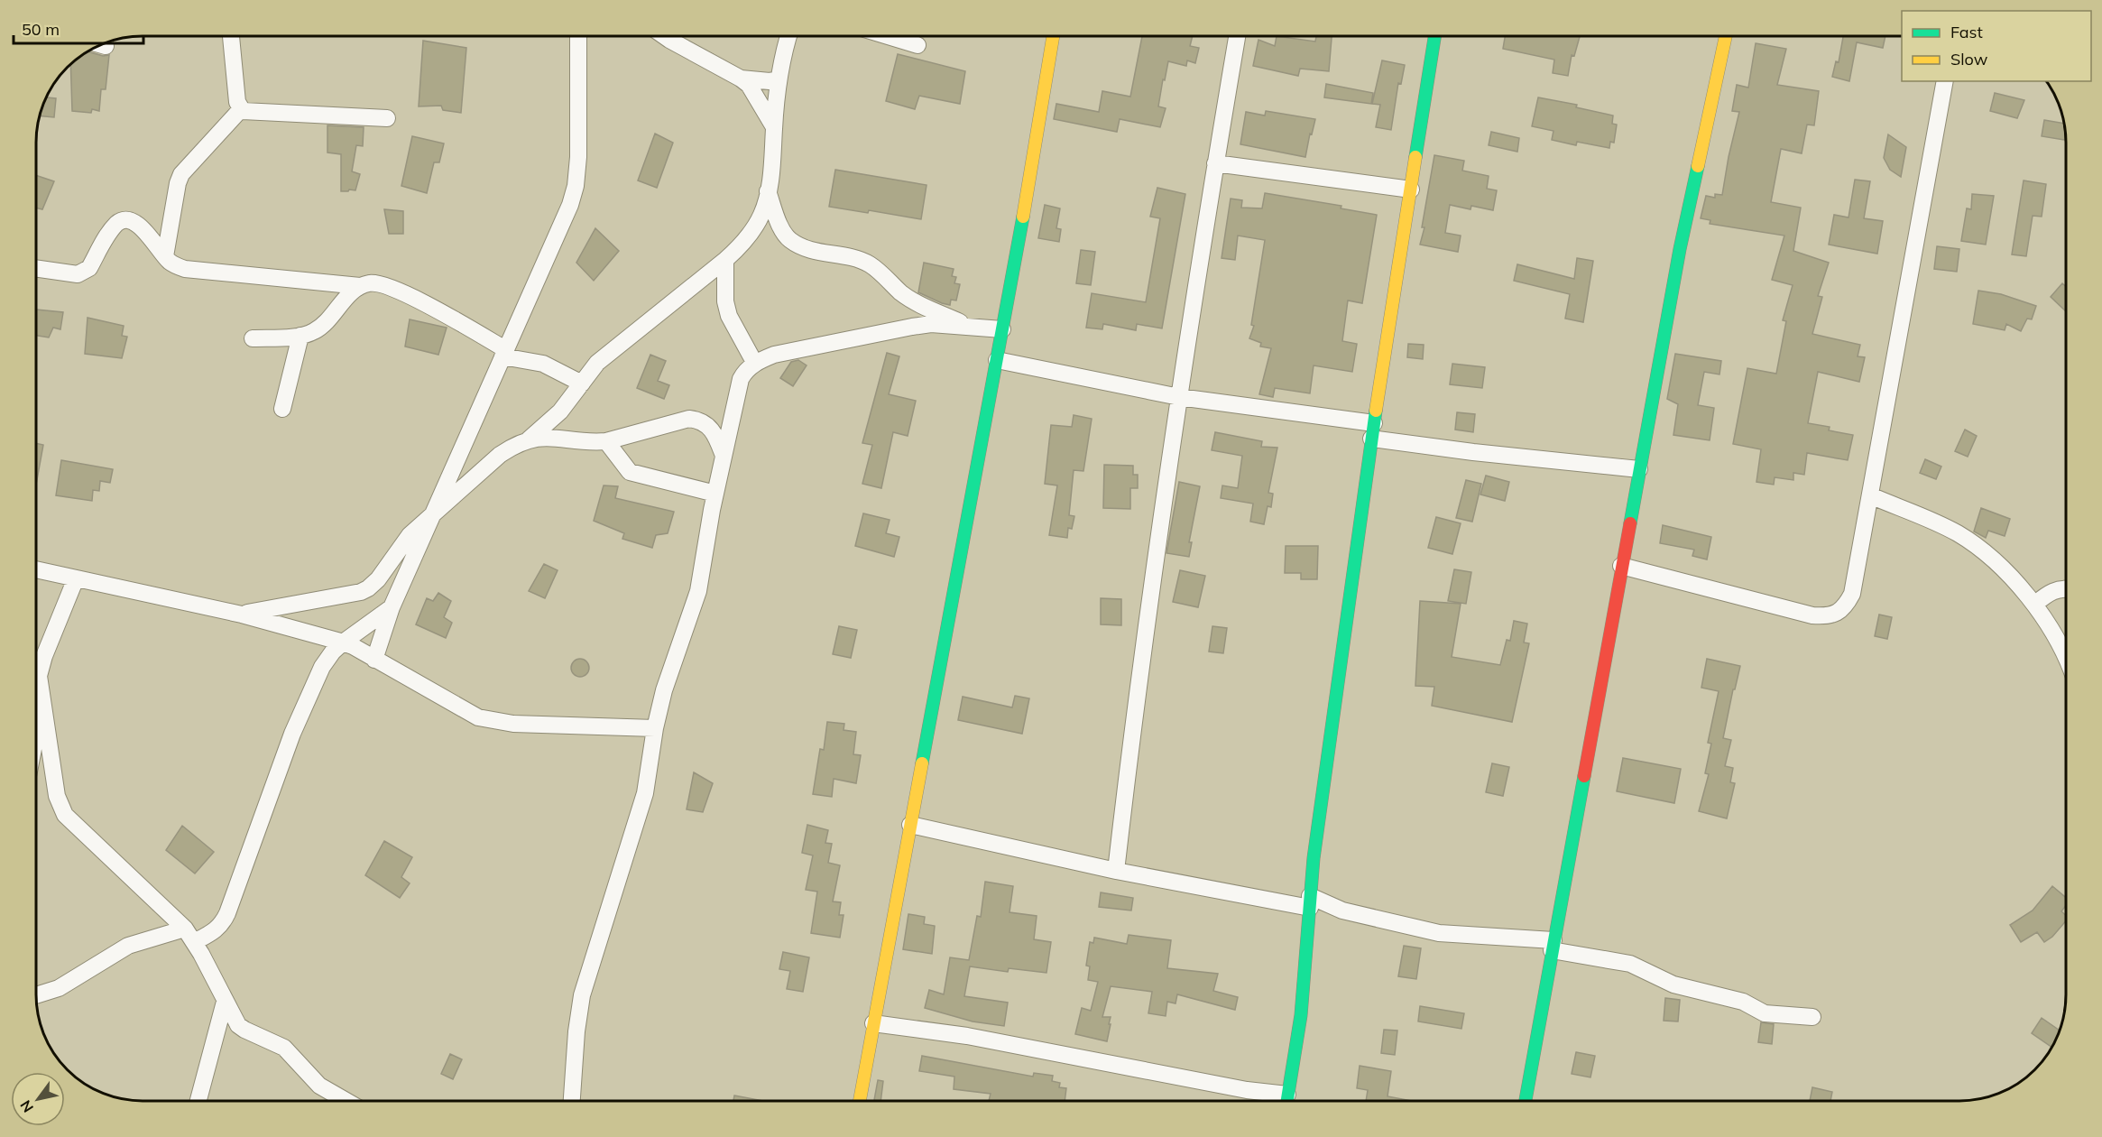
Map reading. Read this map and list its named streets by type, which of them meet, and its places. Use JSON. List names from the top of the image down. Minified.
{"legend":["Fast","Slow"],"scale_bar":"50 m","north":"bottom left"}
